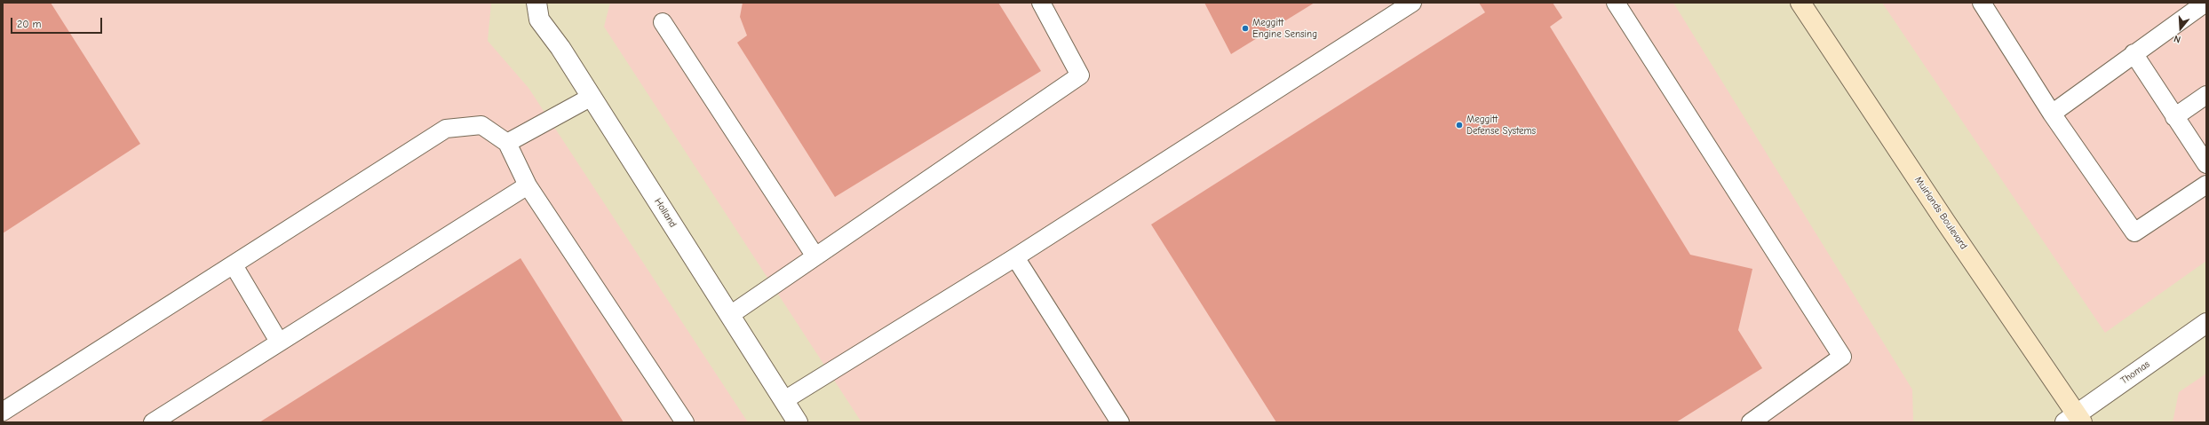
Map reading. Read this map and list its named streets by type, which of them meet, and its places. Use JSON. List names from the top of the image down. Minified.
{"streets":{"main road":["Muirlands Boulevard"],"street":["Holland","Thomas"]},"crossings":[["Muirlands Boulevard","Thomas"]],"places":["Meggitt Engine Sensing","Meggitt Defense Systems"],"scale_bar":"20 m","north":"bottom"}
